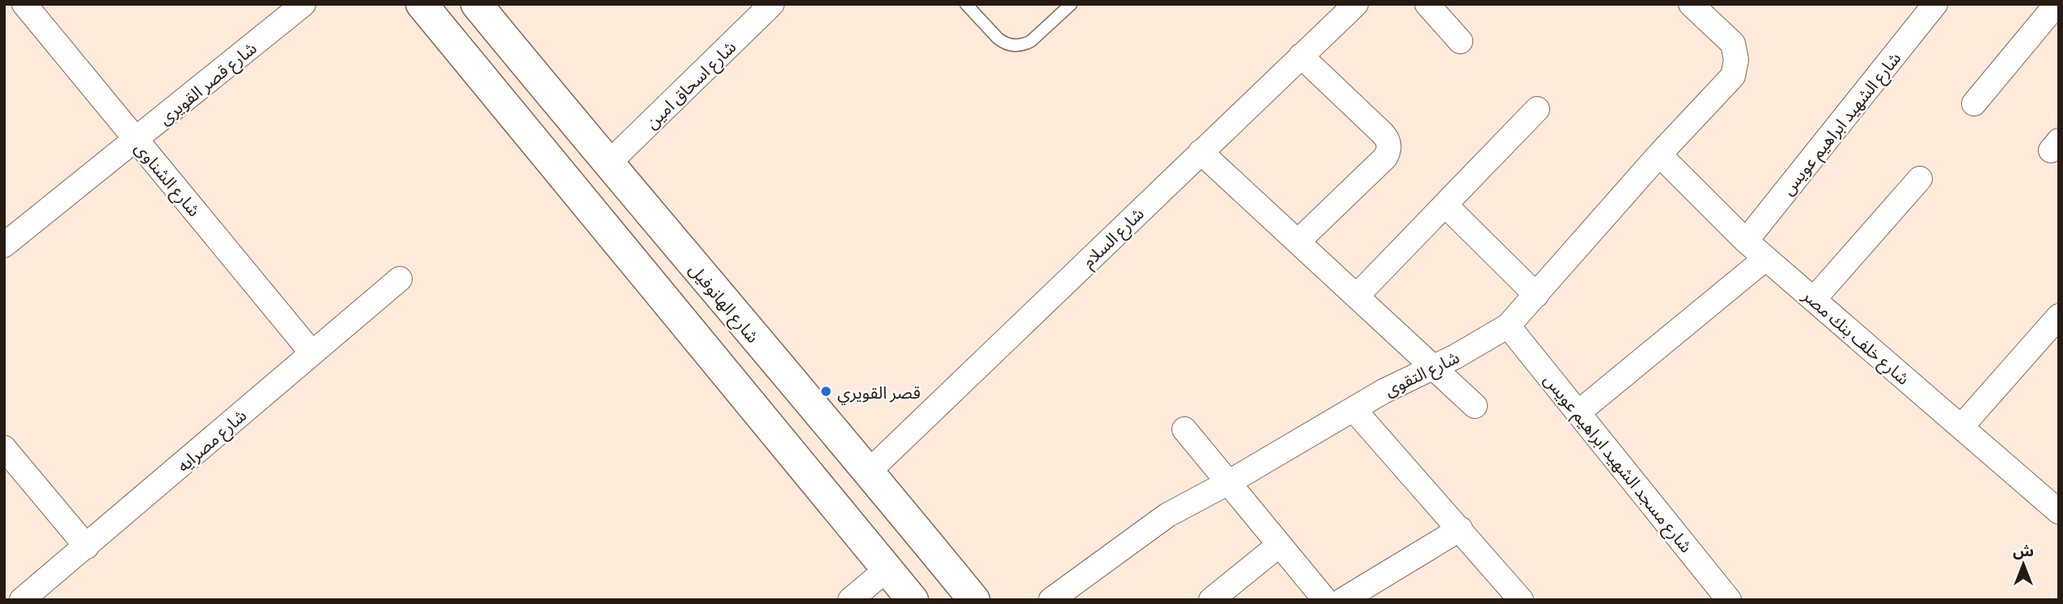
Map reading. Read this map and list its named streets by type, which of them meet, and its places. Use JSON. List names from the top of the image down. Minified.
{"streets":{"street":["شارع قصر القويرى","شارع اسحاق امين","شارع الشهيد ابراهيم عويس","شارع الشناوى","شارع السلام","شارع الهانوفيل","شارع خلف بنك مصر","شارع التقوى","شارع مصرايه","شارع مسجد الشهيد ابراهيم عويس"]},"crossings":[["شارع قصر القويرى","شارع الشناوى"],["شارع اسحاق امين","شارع الهانوفيل"],["شارع الشهيد ابراهيم عويس","شارع خلف بنك مصر"],["شارع الشناوى","شارع مصرايه"],["شارع السلام","شارع الهانوفيل"],["شارع خلف بنك مصر","شارع التقوى"],["شارع التقوى","شارع مسجد الشهيد ابراهيم عويس"]],"places":["قصر القويري"],"north":"top"}
